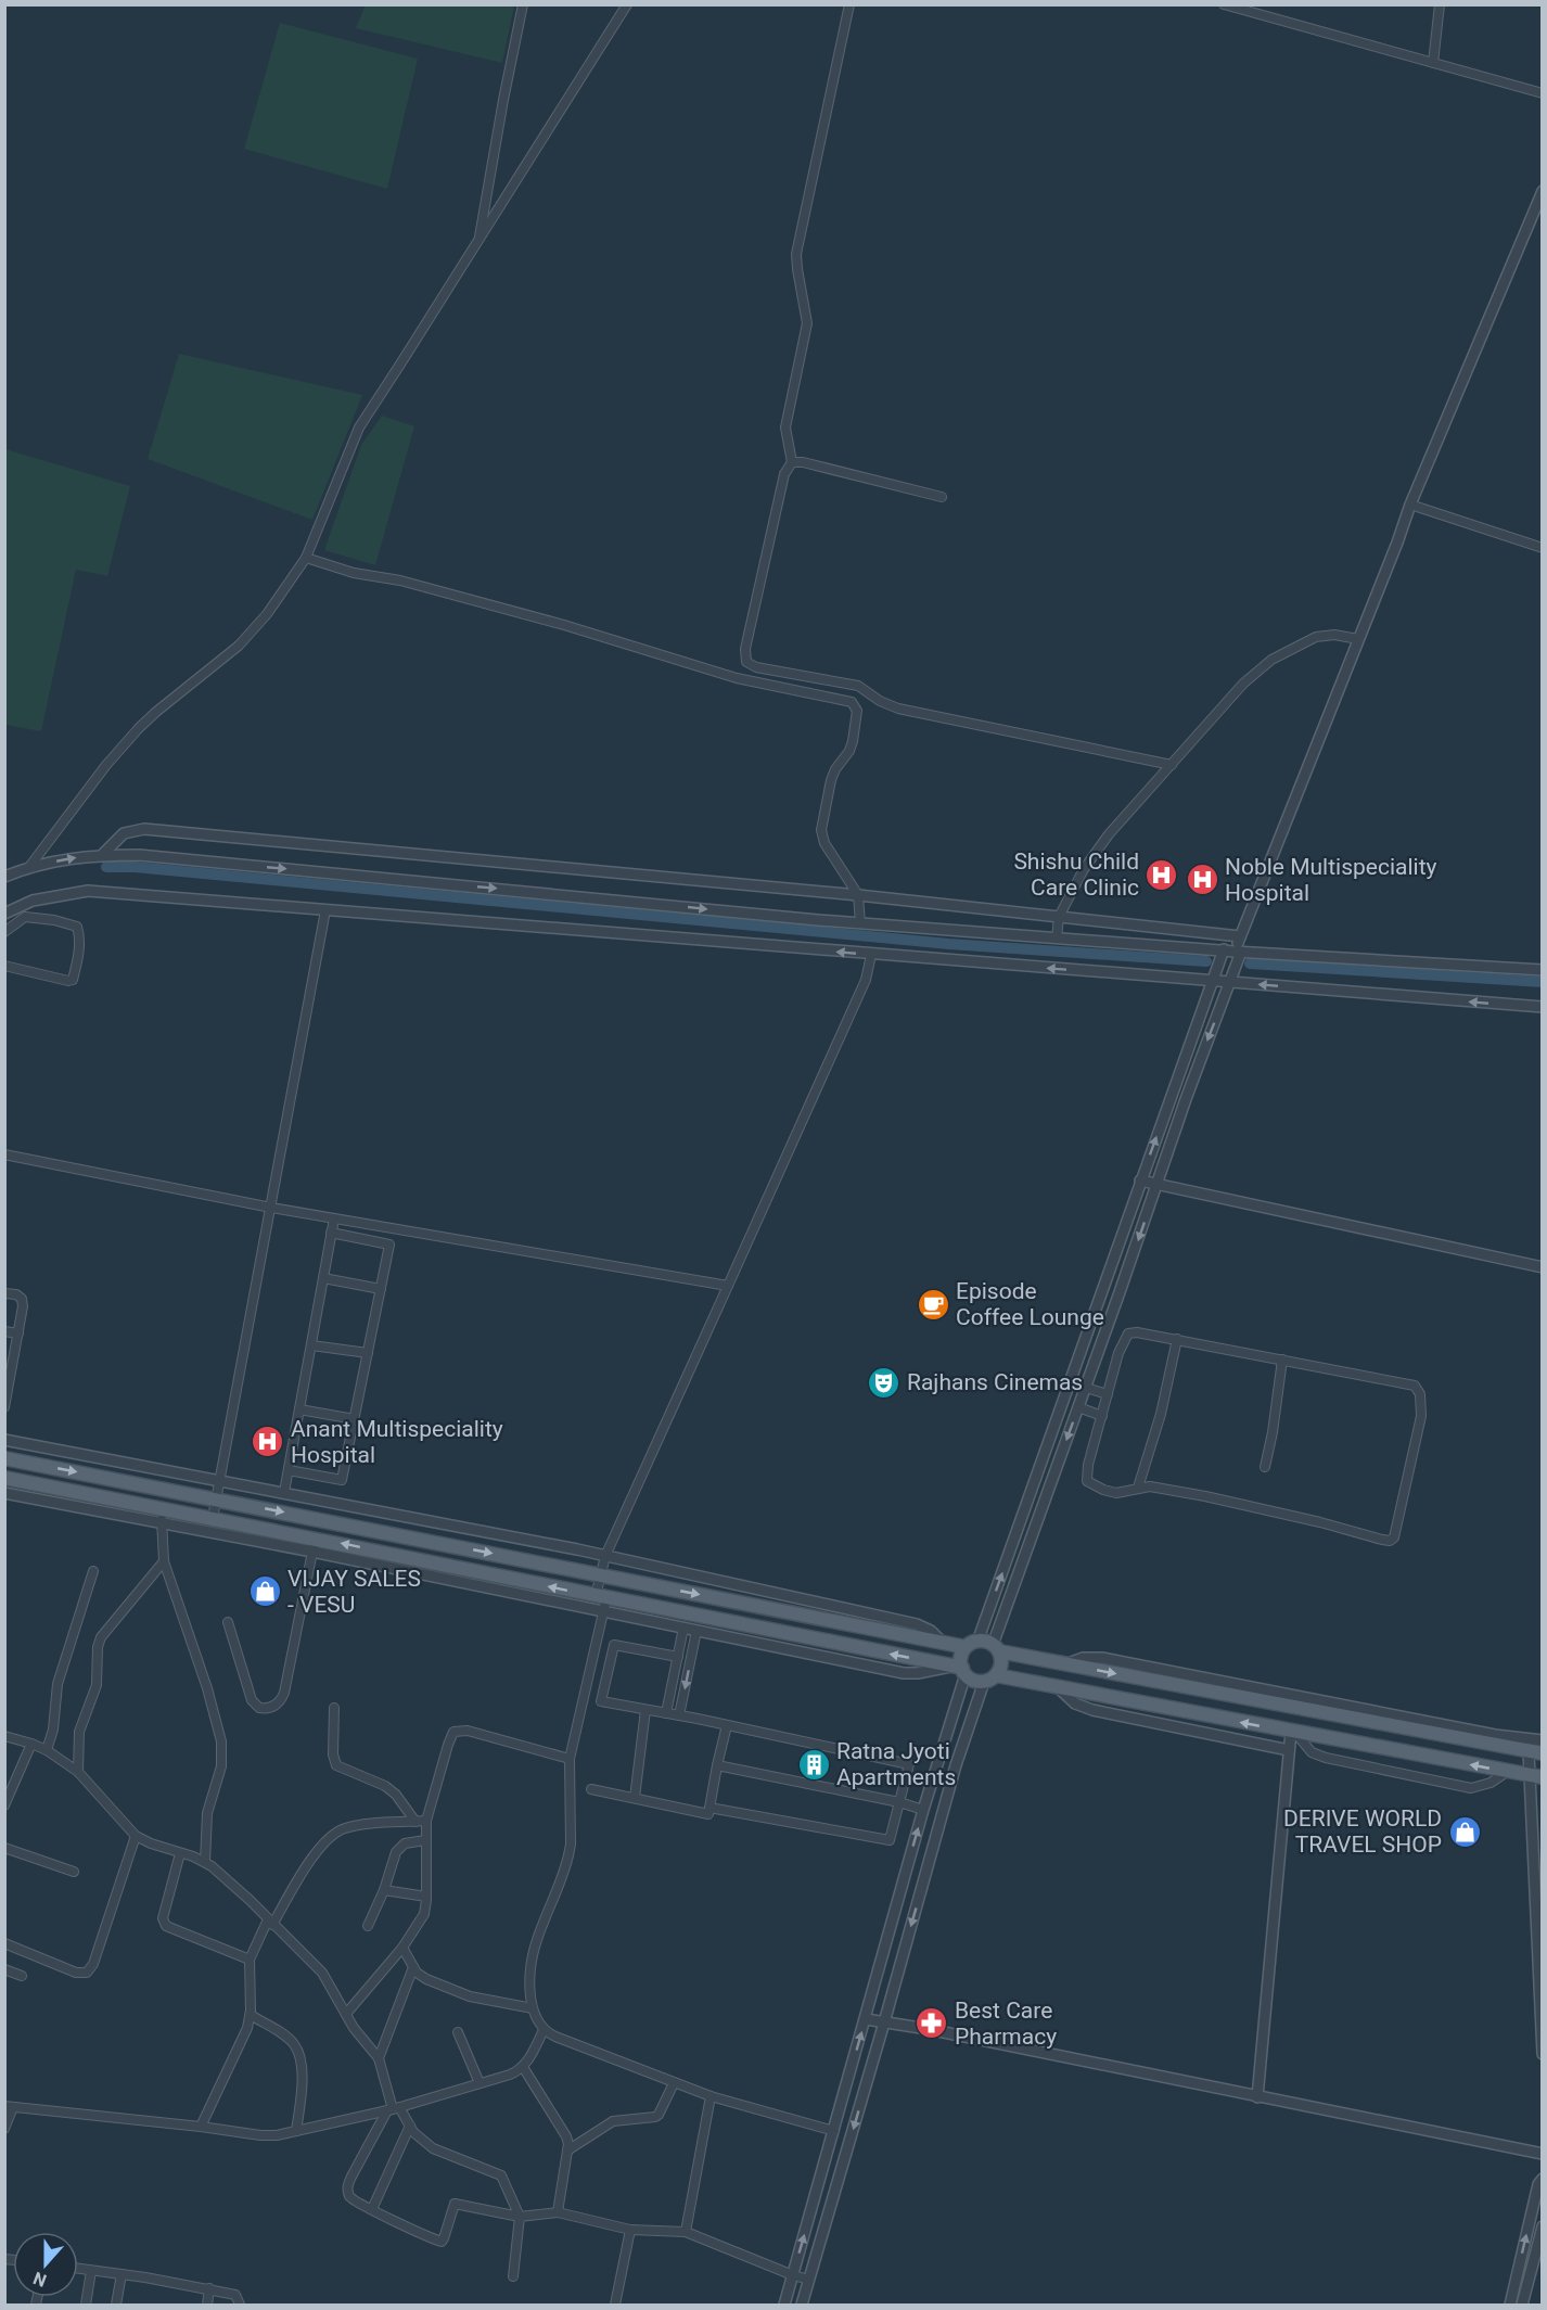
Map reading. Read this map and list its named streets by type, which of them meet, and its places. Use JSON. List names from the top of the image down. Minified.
{"places":{"hospital":["Shishu Child Care Clinic","Noble Multispeciality Hospital","Anant Multispeciality Hospital"],"cafe":["Episode Coffee Lounge"],"theatre":["Rajhans Cinemas"],"shop":["VIJAY SALES - VESU","DERIVE WORLD TRAVEL SHOP"],"building":["Ratna Jyoti Apartments"],"pharmacy":["Best Care Pharmacy"]},"north":"bottom"}
